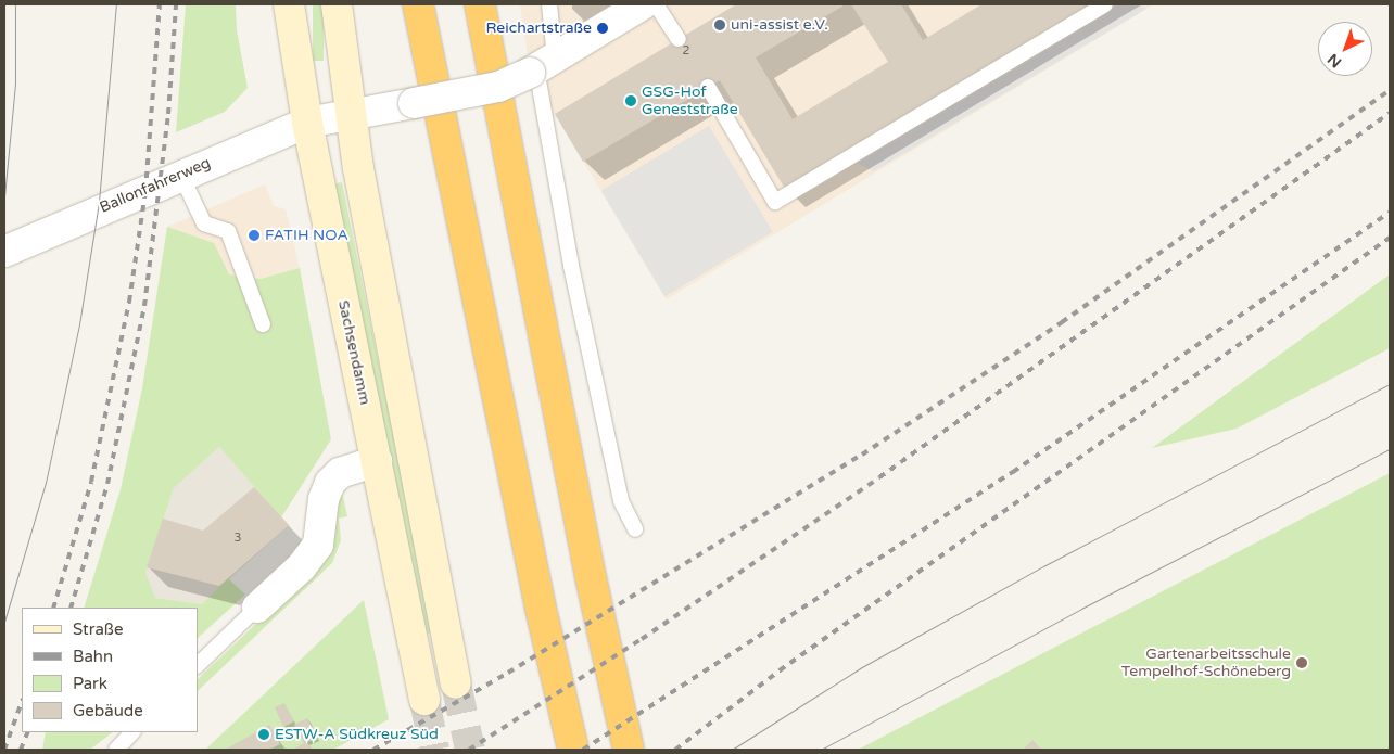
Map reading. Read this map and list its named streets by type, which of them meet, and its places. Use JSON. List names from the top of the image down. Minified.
{"streets":{"main road":["Sachsendamm"],"street":["Ballonfahrerweg"]},"crossings":[["Ballonfahrerweg","Sachsendamm"]],"places":["uni-assist e.V.","Reichartstraße","GSG-Hof Geneststraße","FATIH NOA","Gartenarbeitsschule Tempelhof-Schöneberg","ESTW-A Südkreuz Süd"],"house_numbers":["2","3"],"legend":["Straße","Bahn","Park","Gebäude"],"north":"bottom left"}
